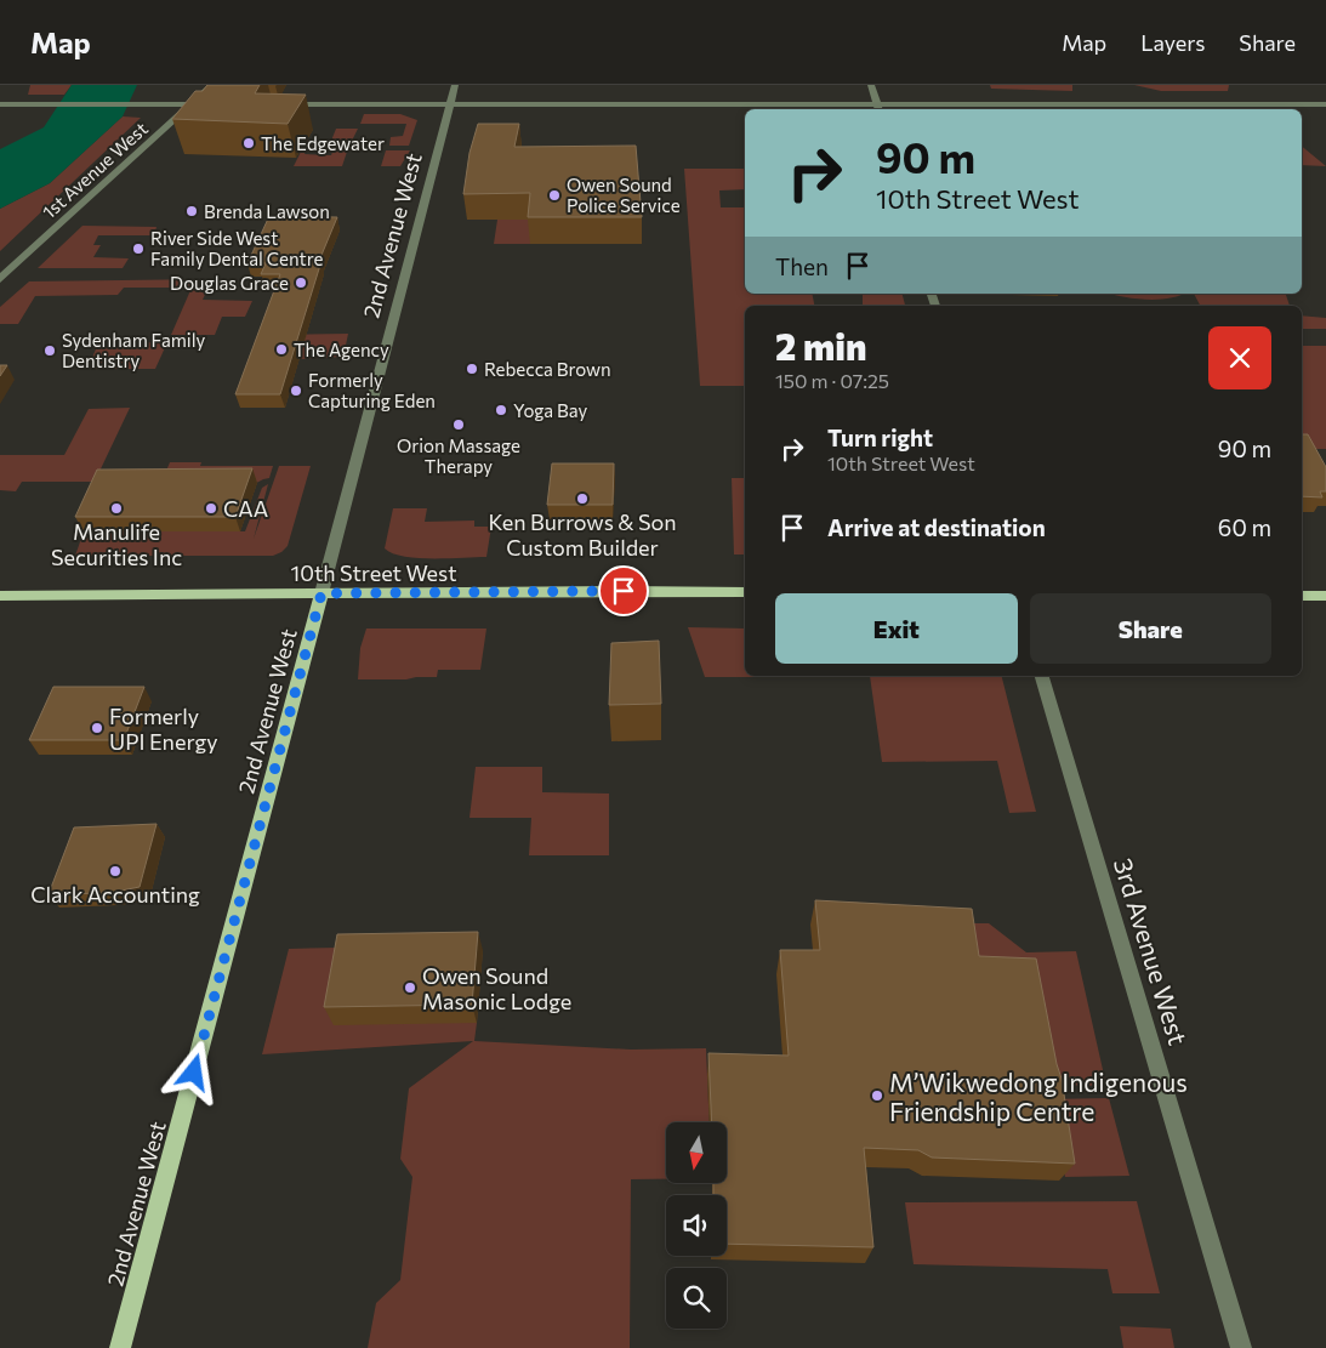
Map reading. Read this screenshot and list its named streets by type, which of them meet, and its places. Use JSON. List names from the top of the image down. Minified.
{"streets":{"main road":["2nd Avenue West","10th Street West"],"street":["1st Avenue West","3rd Avenue West"]},"crossings":[["2nd Avenue West","10th Street West"]],"places":["The Edgewater","Owen Sound Police Service","Brenda Lawson","River Side West Family Dental Centre","Douglas Grace","The Agency","Sydenham Family Dentistry","Rebecca Brown","Formerly Capturing Eden","Yoga Bay","Orion Massage Therapy","Ken Burrows & Son Custom Builder","Manulife Securities Inc","CAA","Formerly UPI Energy","Clark Accounting","Owen Sound Masonic Lodge","M’Wikwedong Indigenous Friendship Centre"],"north":"bottom","page":{"header":"Map","nav":["Map","Layers","Share"],"turn":["90 m","10th Street West"],"then":"Then","heading":["2 min","150 m · 07:25"],"list":[{"name":"Turn right","note":"10th Street West","value":"90 m"},{"name":"Arrive at destination","value":"60 m"}],"buttons":["Exit","Share"]}}
